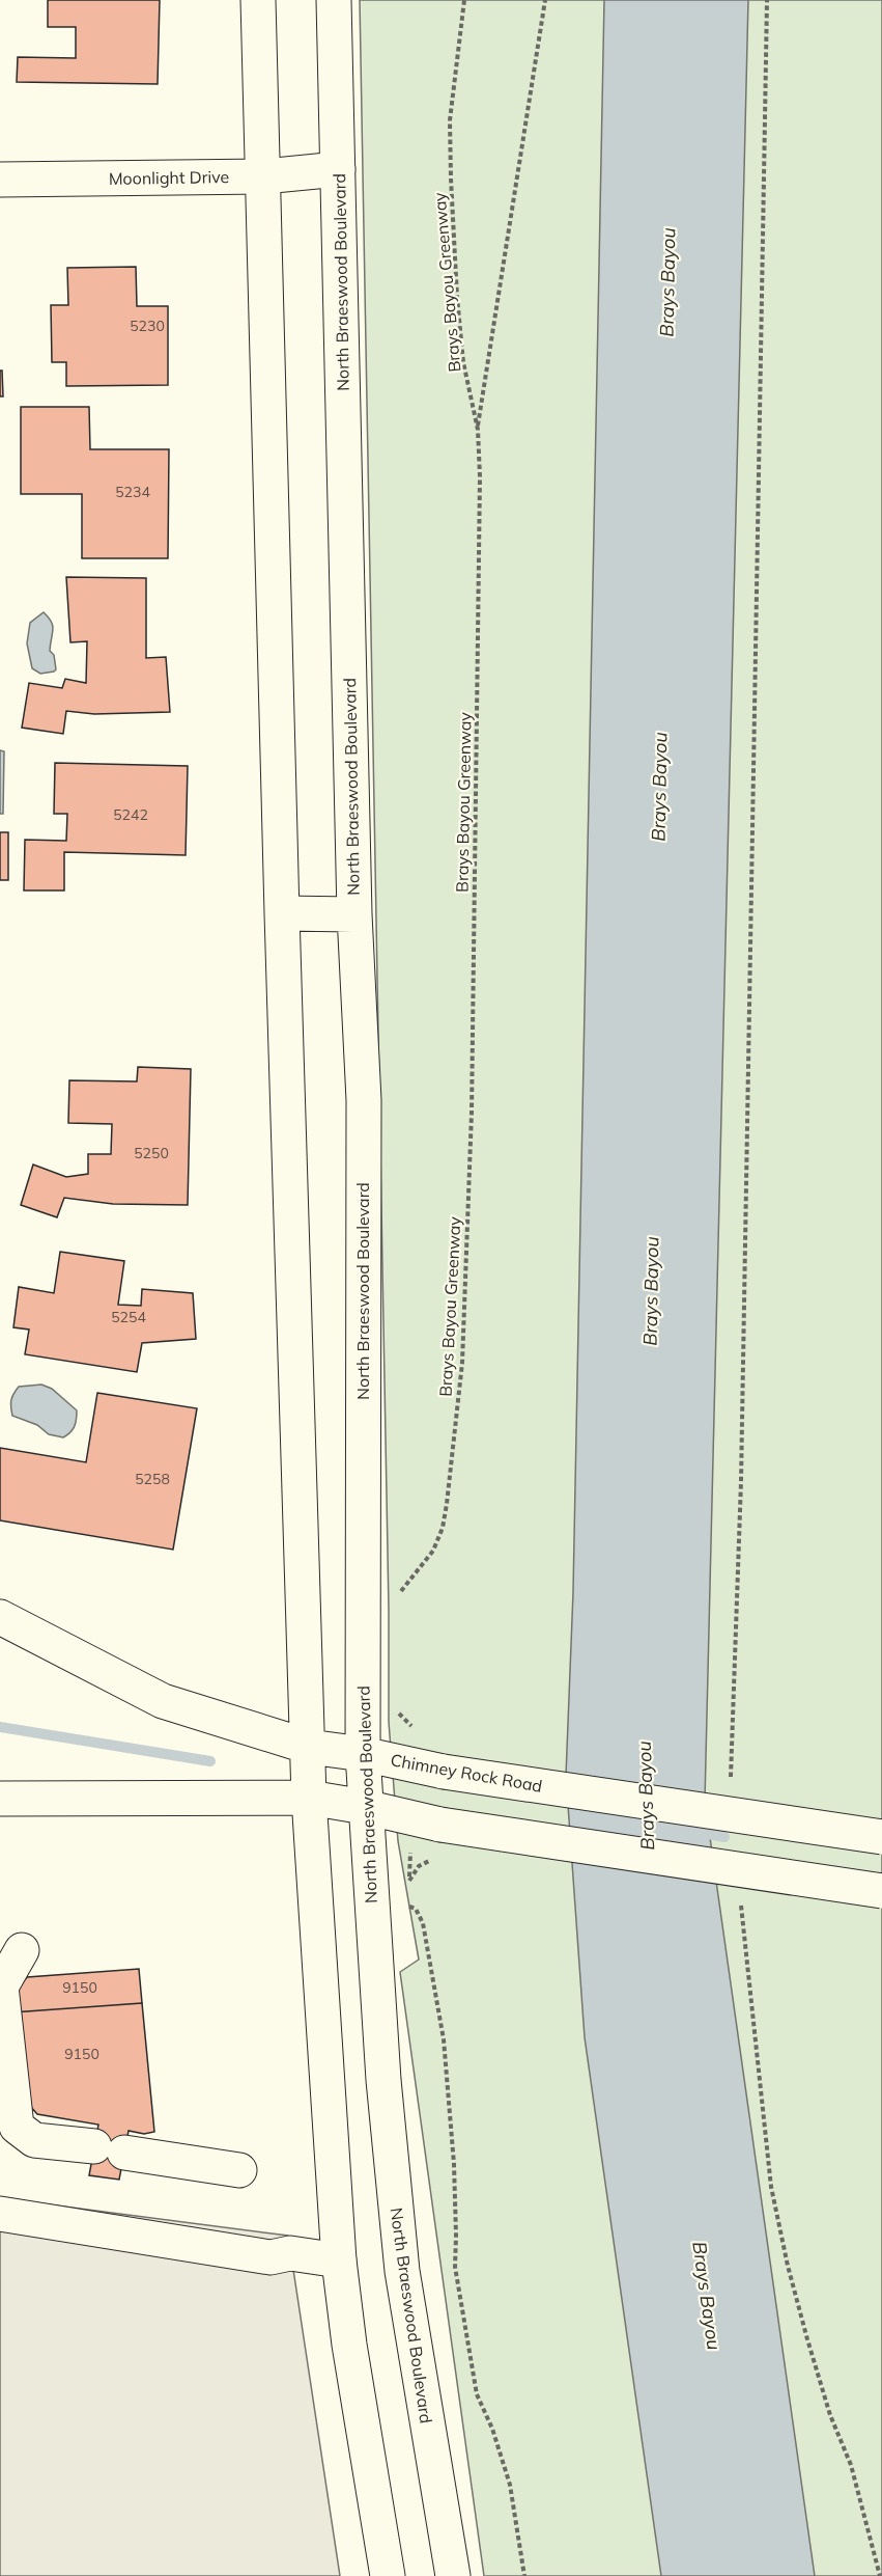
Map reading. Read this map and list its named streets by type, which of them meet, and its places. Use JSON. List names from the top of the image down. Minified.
{"streets":{"main road":["Moonlight Drive","North Braeswood Boulevard","Chimney Rock Road"],"path":["Brays Bayou Greenway"]},"crossings":[["Moonlight Drive","North Braeswood Boulevard"],["North Braeswood Boulevard","Chimney Rock Road"]],"water":["Brays Bayou"],"house_numbers":["5230","5234","5242","5250","5254","5258","9150","9150"]}
